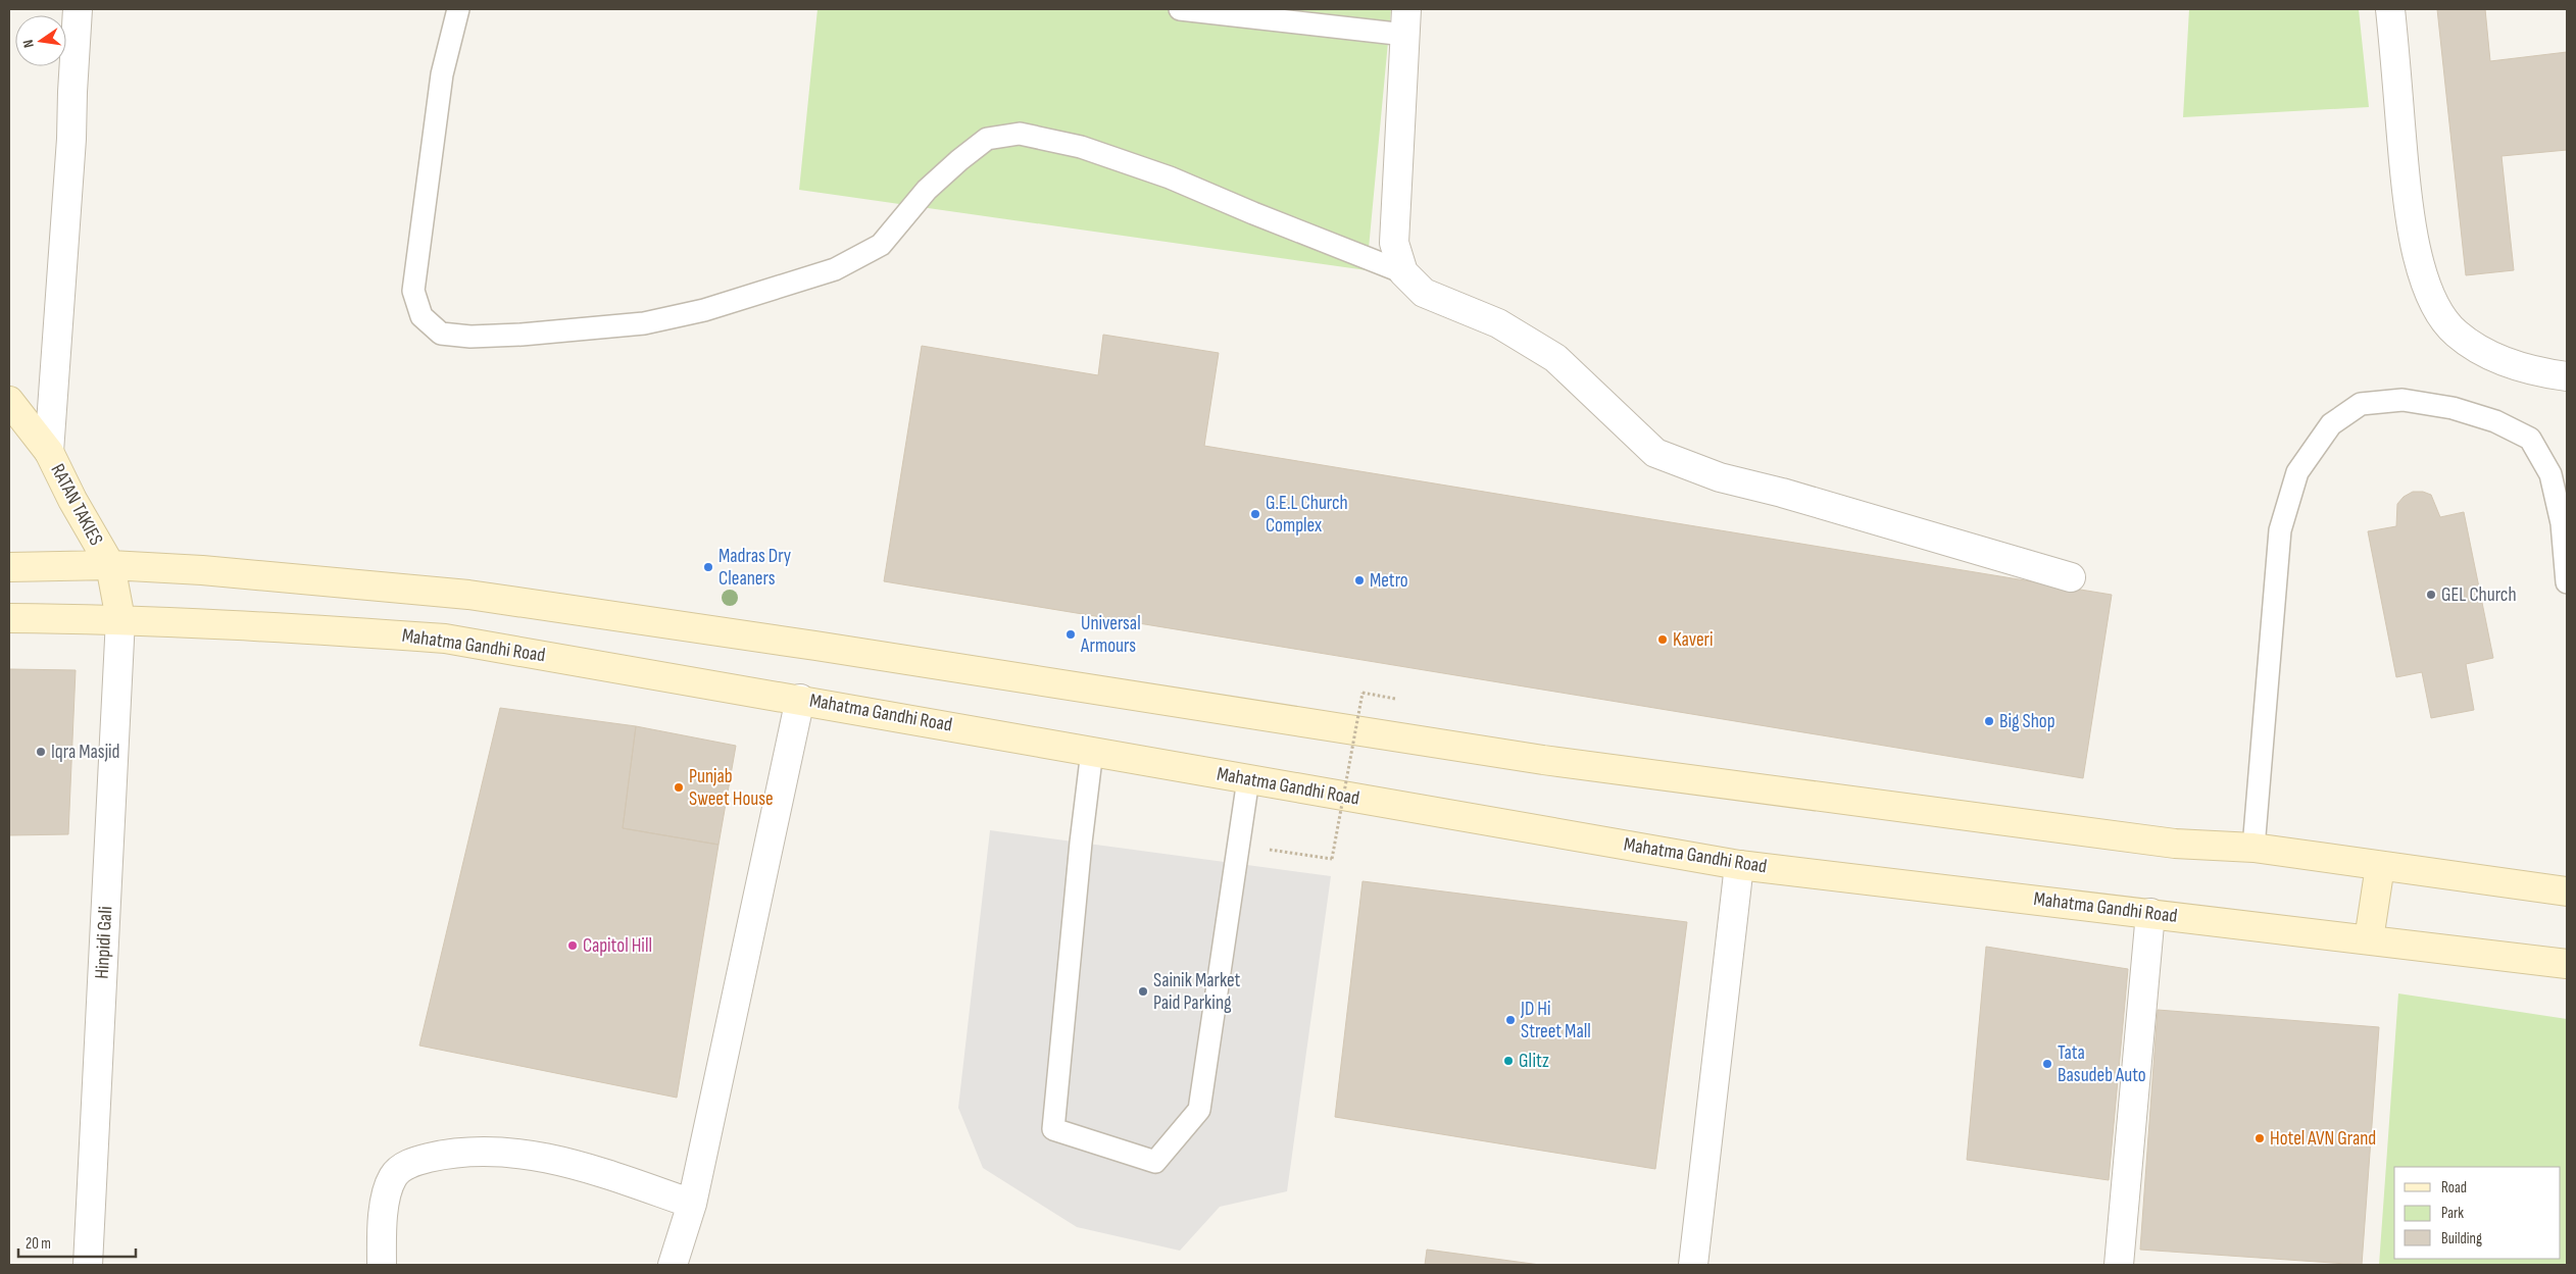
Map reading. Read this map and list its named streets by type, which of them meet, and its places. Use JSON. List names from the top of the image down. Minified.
{"streets":{"main road":["RATAN TAKIES","Mahatma Gandhi Road"],"street":["Hinpidi Gali"]},"crossings":[["RATAN TAKIES","Mahatma Gandhi Road"],["RATAN TAKIES","Hinpidi Gali"],["Mahatma Gandhi Road","Hinpidi Gali"]],"places":["G.E.L Church Complex","Madras Dry Cleaners","Metro","GEL Church","Universal Armours","Kaveri","Big Shop","Iqra Masjid","Punjab Sweet House","Capitol Hill","Sainik Market Paid Parking","JD Hi Street Mall","Glitz","Tata Basudeb Auto","Hotel AVN Grand"],"legend":["Road","Park","Building"],"scale_bar":"20 m","north":"left"}
